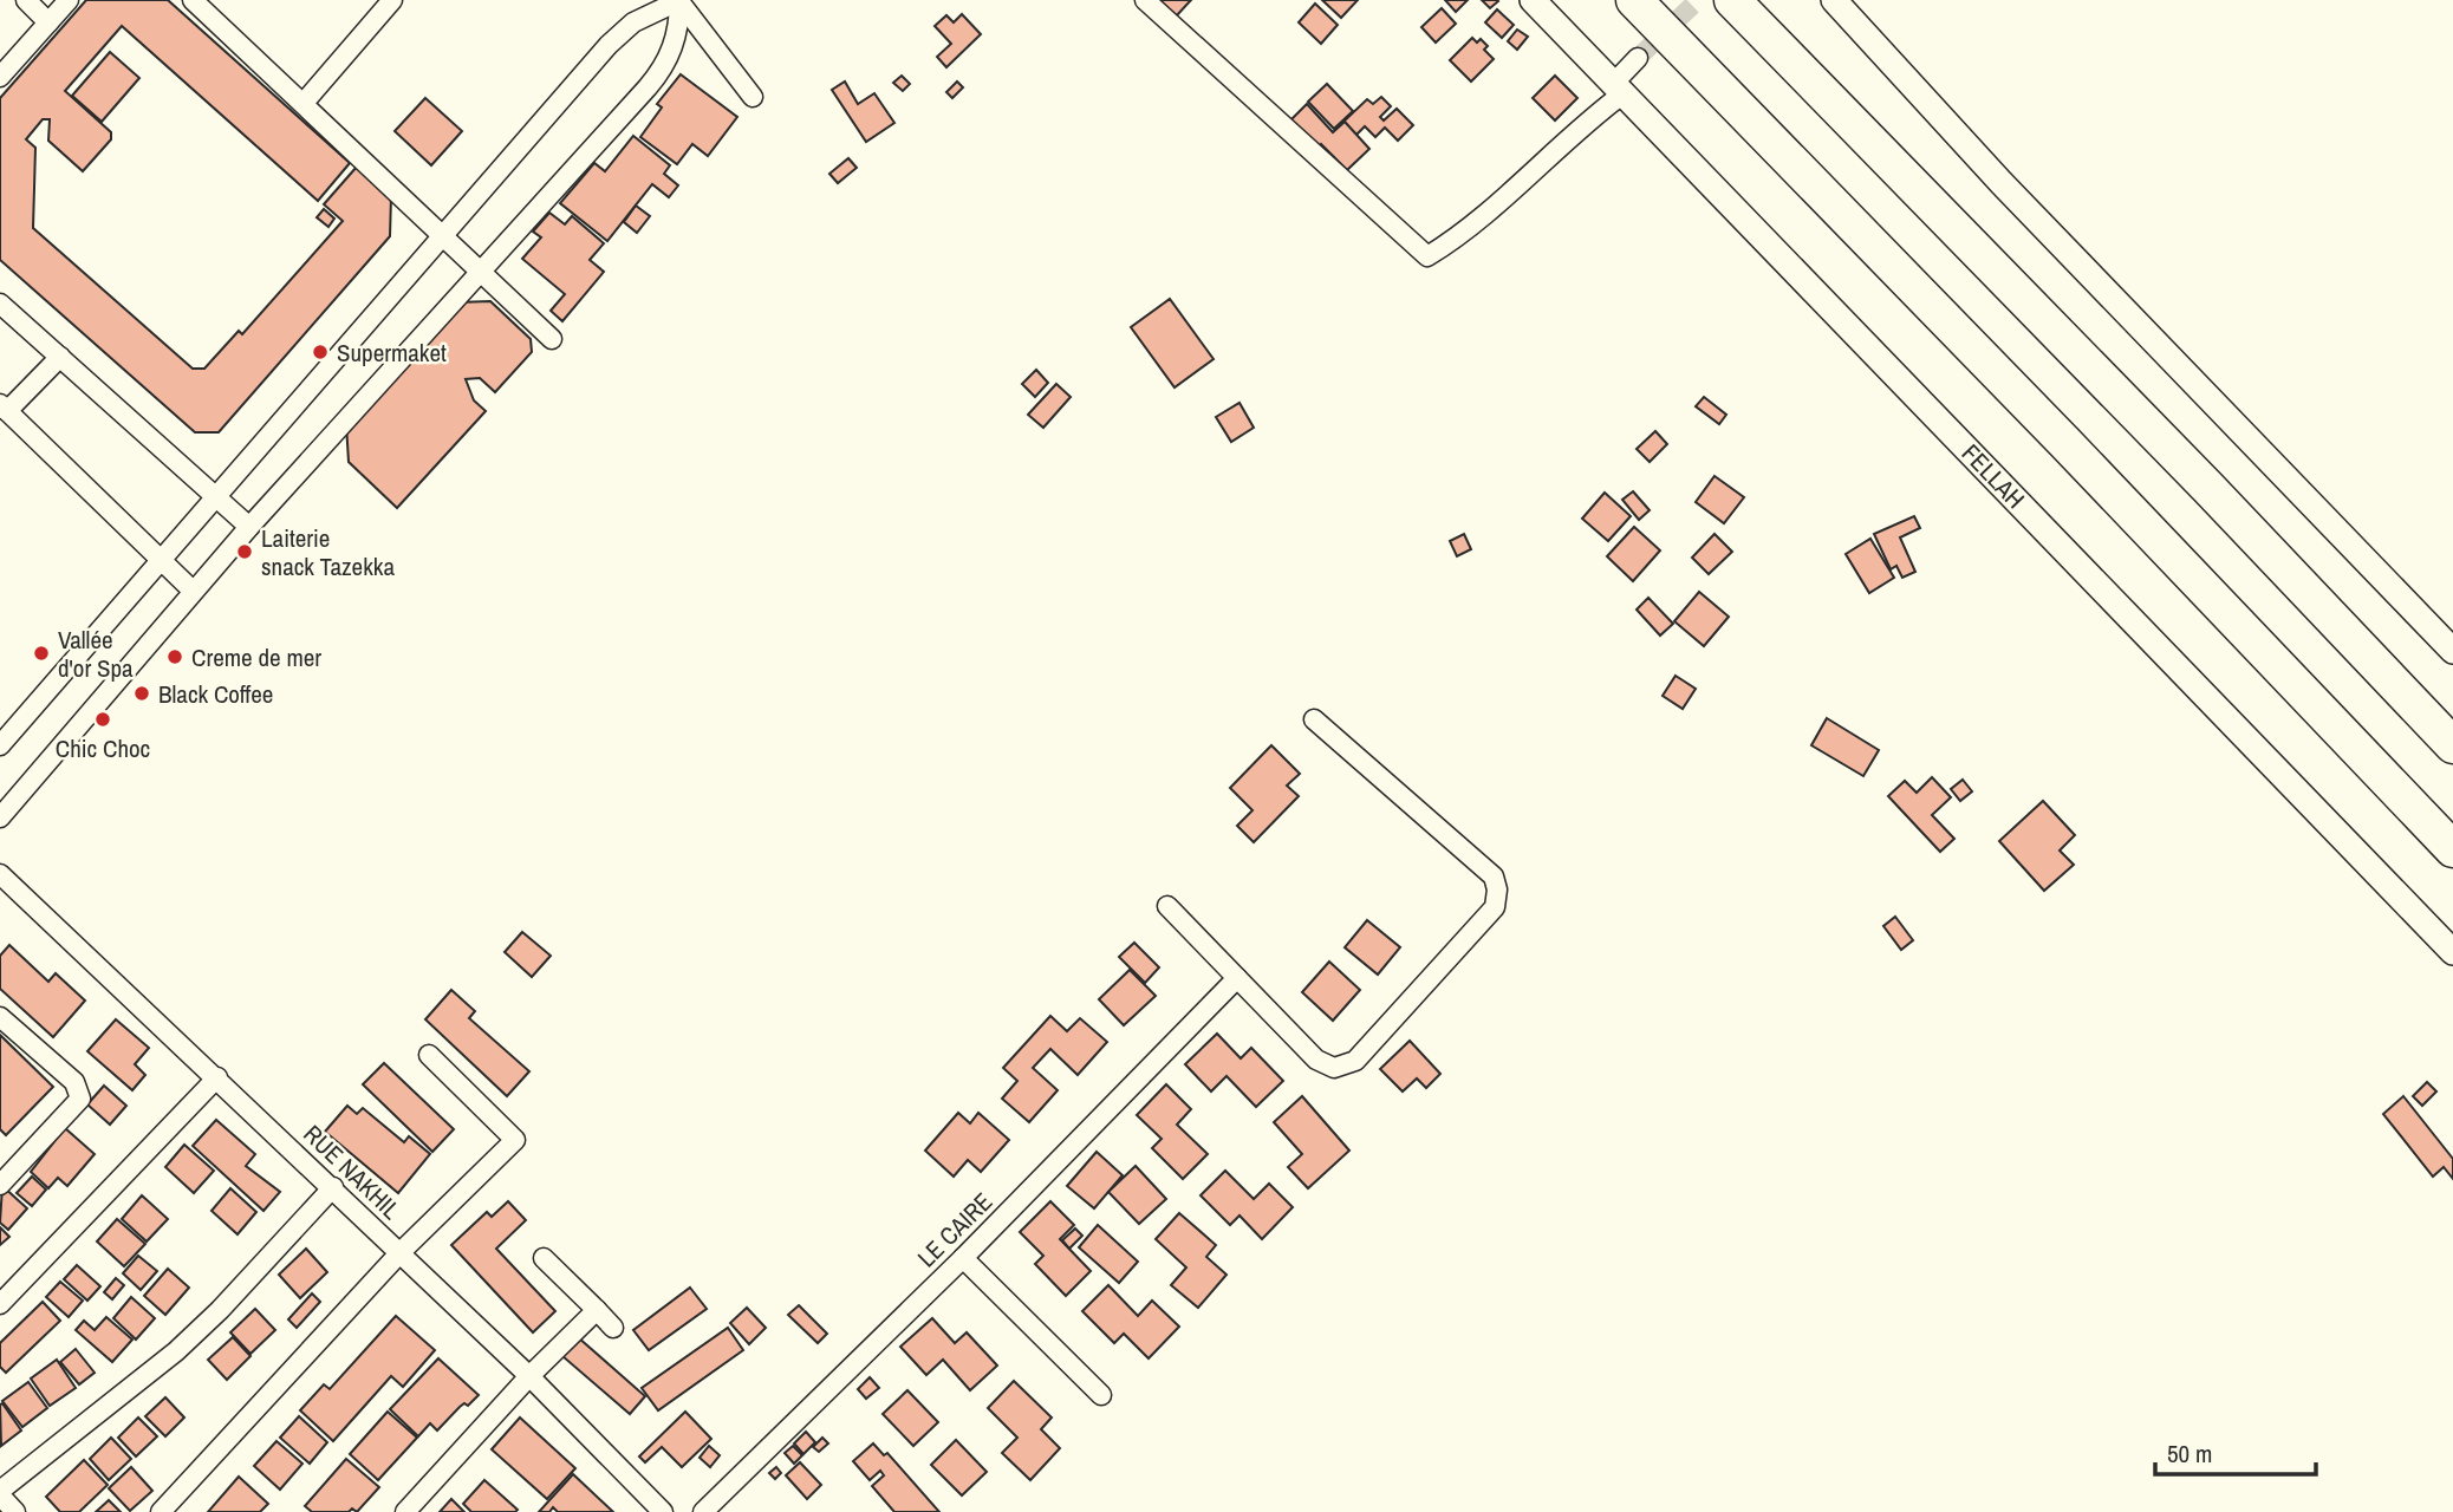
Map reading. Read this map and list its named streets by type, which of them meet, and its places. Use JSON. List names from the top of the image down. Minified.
{"streets":{"street":["FELLAH","RUE NAKHIL","LE CAIRE"]},"places":["Supermaket","Laiterie snack Tazekka","Vallée d'or Spa","Creme de mer","Black Coffee","Chic Choc"],"scale_bar":"50 m"}
